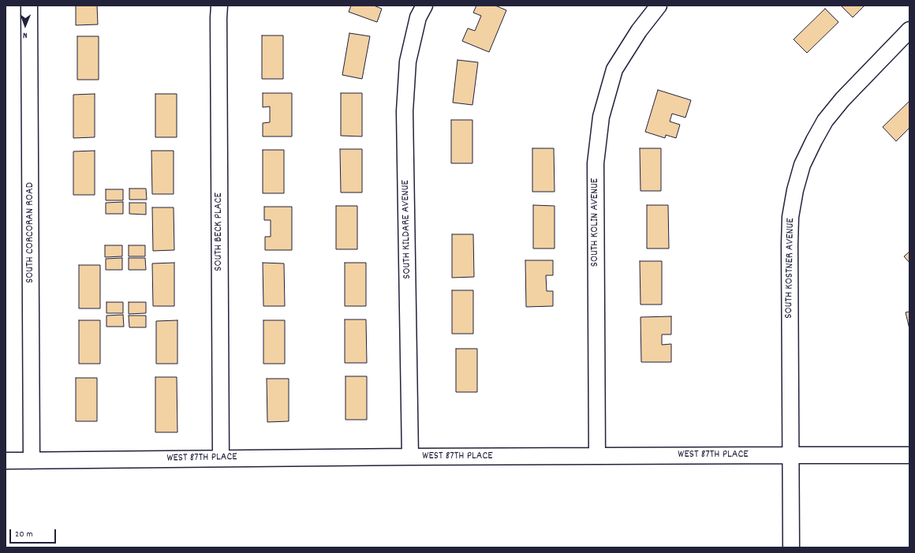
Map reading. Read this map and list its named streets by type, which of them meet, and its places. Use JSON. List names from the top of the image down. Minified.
{"streets":{"street":["SOUTH KOLIN AVENUE","SOUTH KILDARE AVENUE","SOUTH BECK PLACE","SOUTH CORCORAN ROAD","SOUTH KOSTNER AVENUE","WEST 87TH PLACE"]},"crossings":[["SOUTH KOLIN AVENUE","WEST 87TH PLACE"],["SOUTH KILDARE AVENUE","WEST 87TH PLACE"],["SOUTH BECK PLACE","WEST 87TH PLACE"],["SOUTH CORCORAN ROAD","WEST 87TH PLACE"],["SOUTH KOSTNER AVENUE","WEST 87TH PLACE"]],"scale_bar":"20 m","north":"bottom"}
